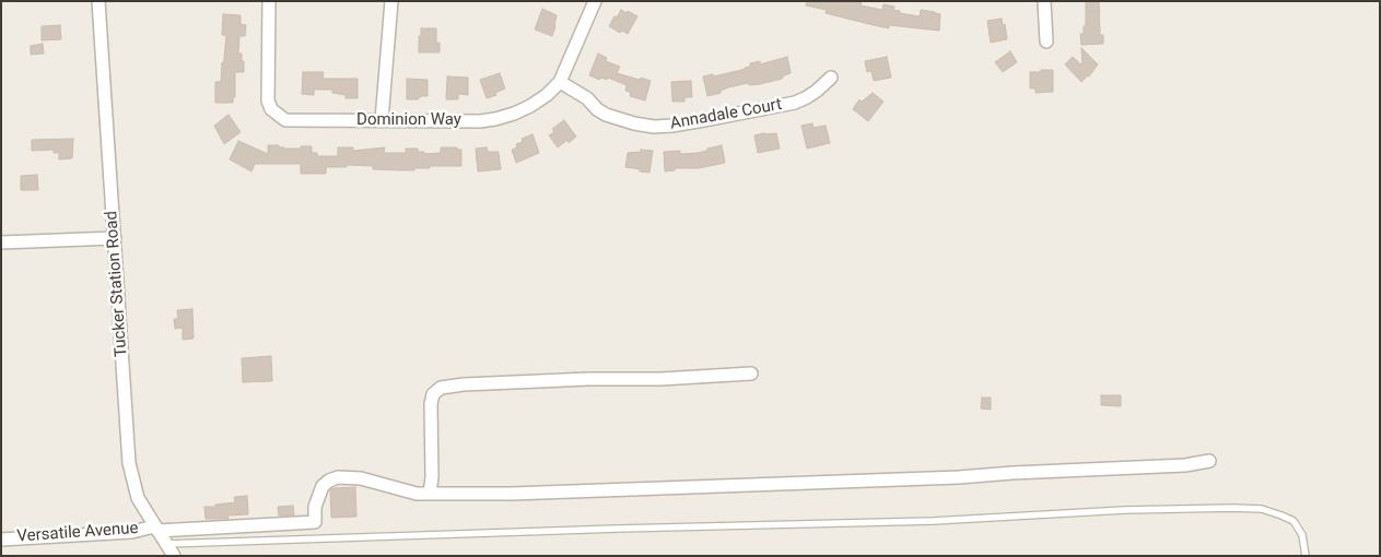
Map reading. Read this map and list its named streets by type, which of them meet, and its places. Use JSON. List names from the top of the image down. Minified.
{"streets":{"street":["Annadale Court","Dominion Way","Tucker Station Road","Versatile Avenue"]},"crossings":[["Annadale Court","Dominion Way"],["Tucker Station Road","Versatile Avenue"]]}
